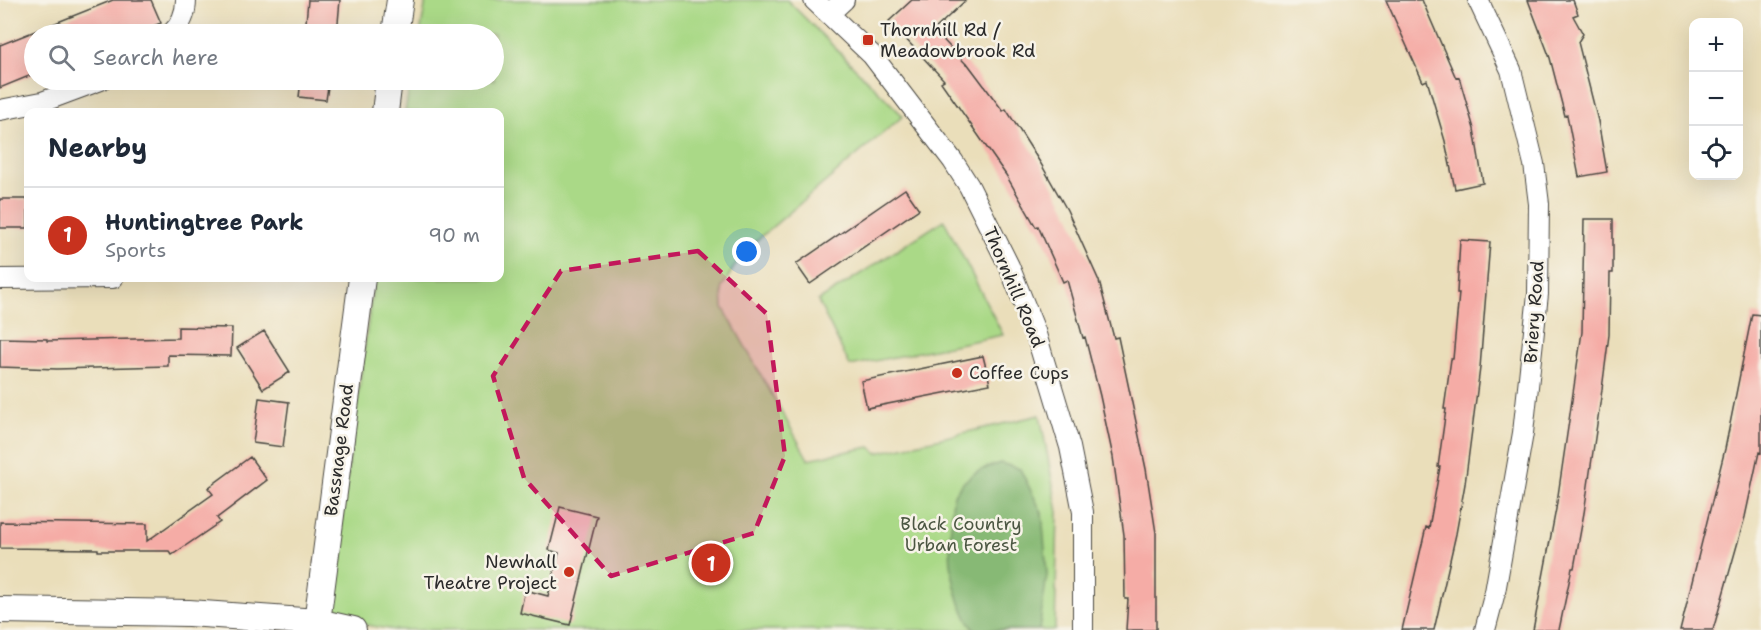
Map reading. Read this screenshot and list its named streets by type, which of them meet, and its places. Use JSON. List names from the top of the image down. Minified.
{"streets":{"street":["Thornhill Road","Briery Road","Bassnage Road"]},"parks":["Black Country Urban Forest"],"places":{"transit":["Thornhill Rd / Meadowbrook Rd"],"other":["Coffee Cups","Newhall Theatre Project"]},"page":{"map_buttons":["+","−"],"search":"Search here","heading":"Nearby","list":[{"mark":"1","name":"Huntingtree Park","note":"Sports","value":"90 m"}],"pins":"1"}}
